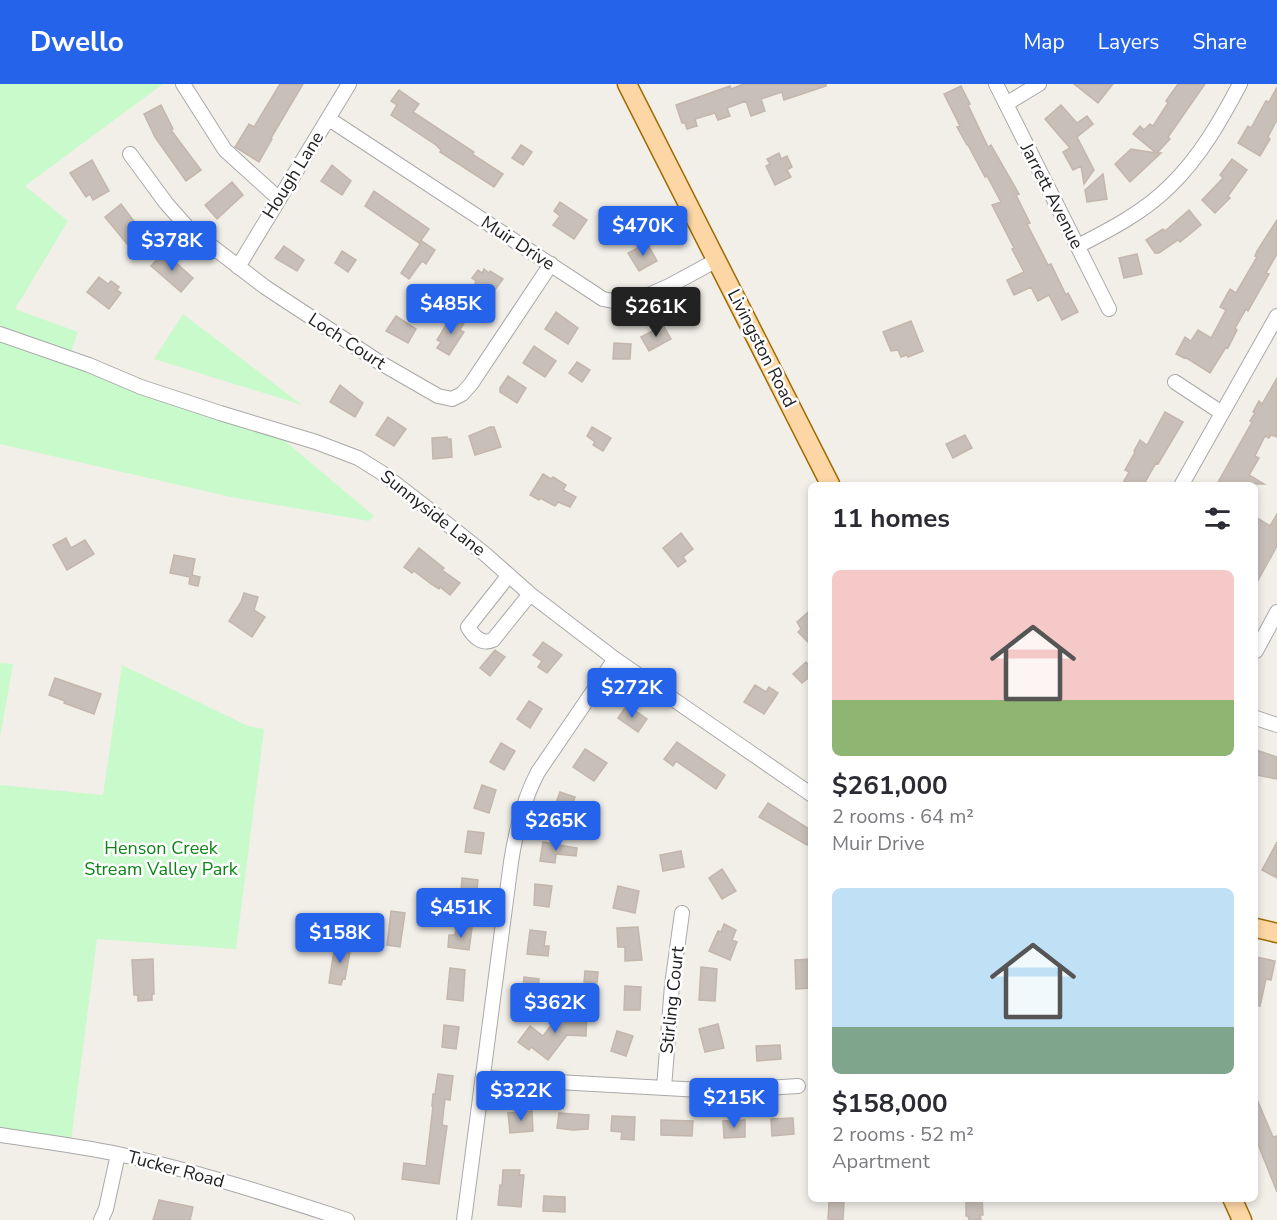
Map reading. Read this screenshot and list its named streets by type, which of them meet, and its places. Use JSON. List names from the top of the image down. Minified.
{"streets":{"main road":["Livingston Road"],"street":["Hough Lane","Jarrett Avenue","Muir Drive","Loch Court","Sunnyside Lane","Stirling Court","Tucker Road"]},"crossings":[["Hough Lane","Muir Drive"],["Hough Lane","Loch Court"],["Muir Drive","Loch Court"],["Muir Drive","Livingston Road"]],"parks":["Henson Creek Stream Valley Park"],"page":{"header":"Dwello","nav":["Map","Layers","Share"],"price":["$470K","$378K","$485K","$261K","$272K","$265K","$451K","$158K","$362K","$322K","$215K"],"heading":"11 homes","list":[{"name":"$261,000","note":"2 rooms · 64 m² · Muir Drive"},{"name":"$158,000","note":"2 rooms · 52 m² · Apartment"}]}}
